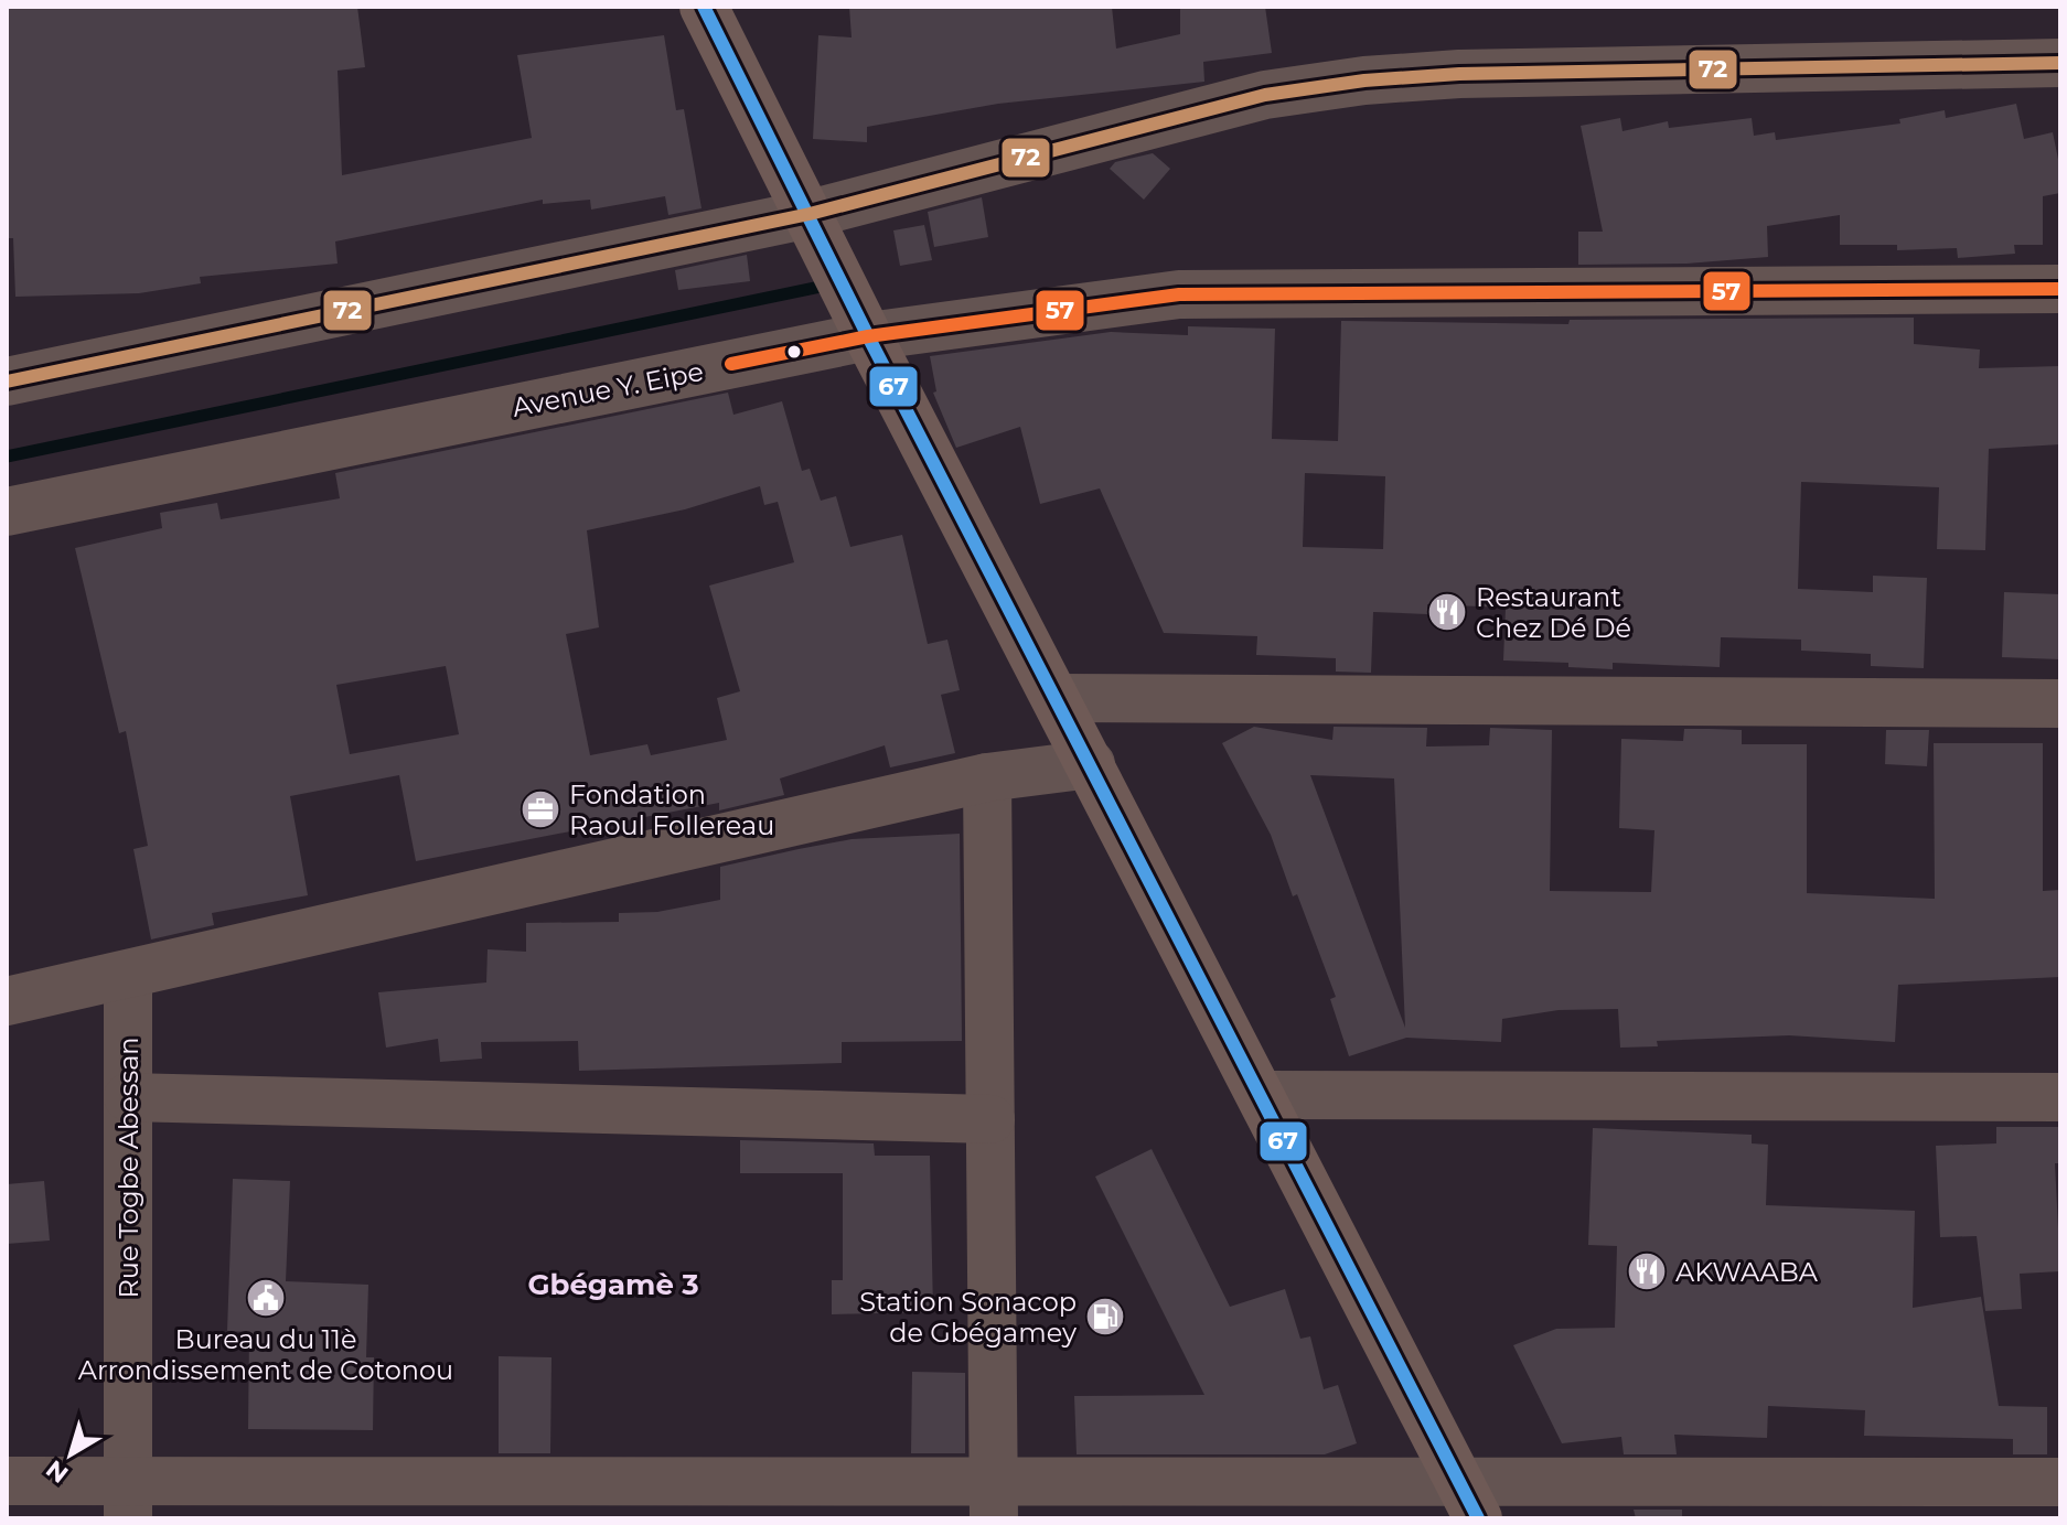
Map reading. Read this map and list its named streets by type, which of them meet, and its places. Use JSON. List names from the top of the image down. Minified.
{"streets":{"street":["Avenue Y. Eipe","Rue Togbe Abessan"]},"districts":["Gbégamè 3"],"places":{"restaurant":["Restaurant Chez Dé Dé","AKWAABA"],"office":["Fondation Raoul Follereau"],"public building":["Bureau du 11è Arrondissement de Cotonou"],"fuel station":["Station Sonacop de Gbégamey"]},"lines":["transit line 67","transit line 72","transit line 57"],"north":"bottom left"}
